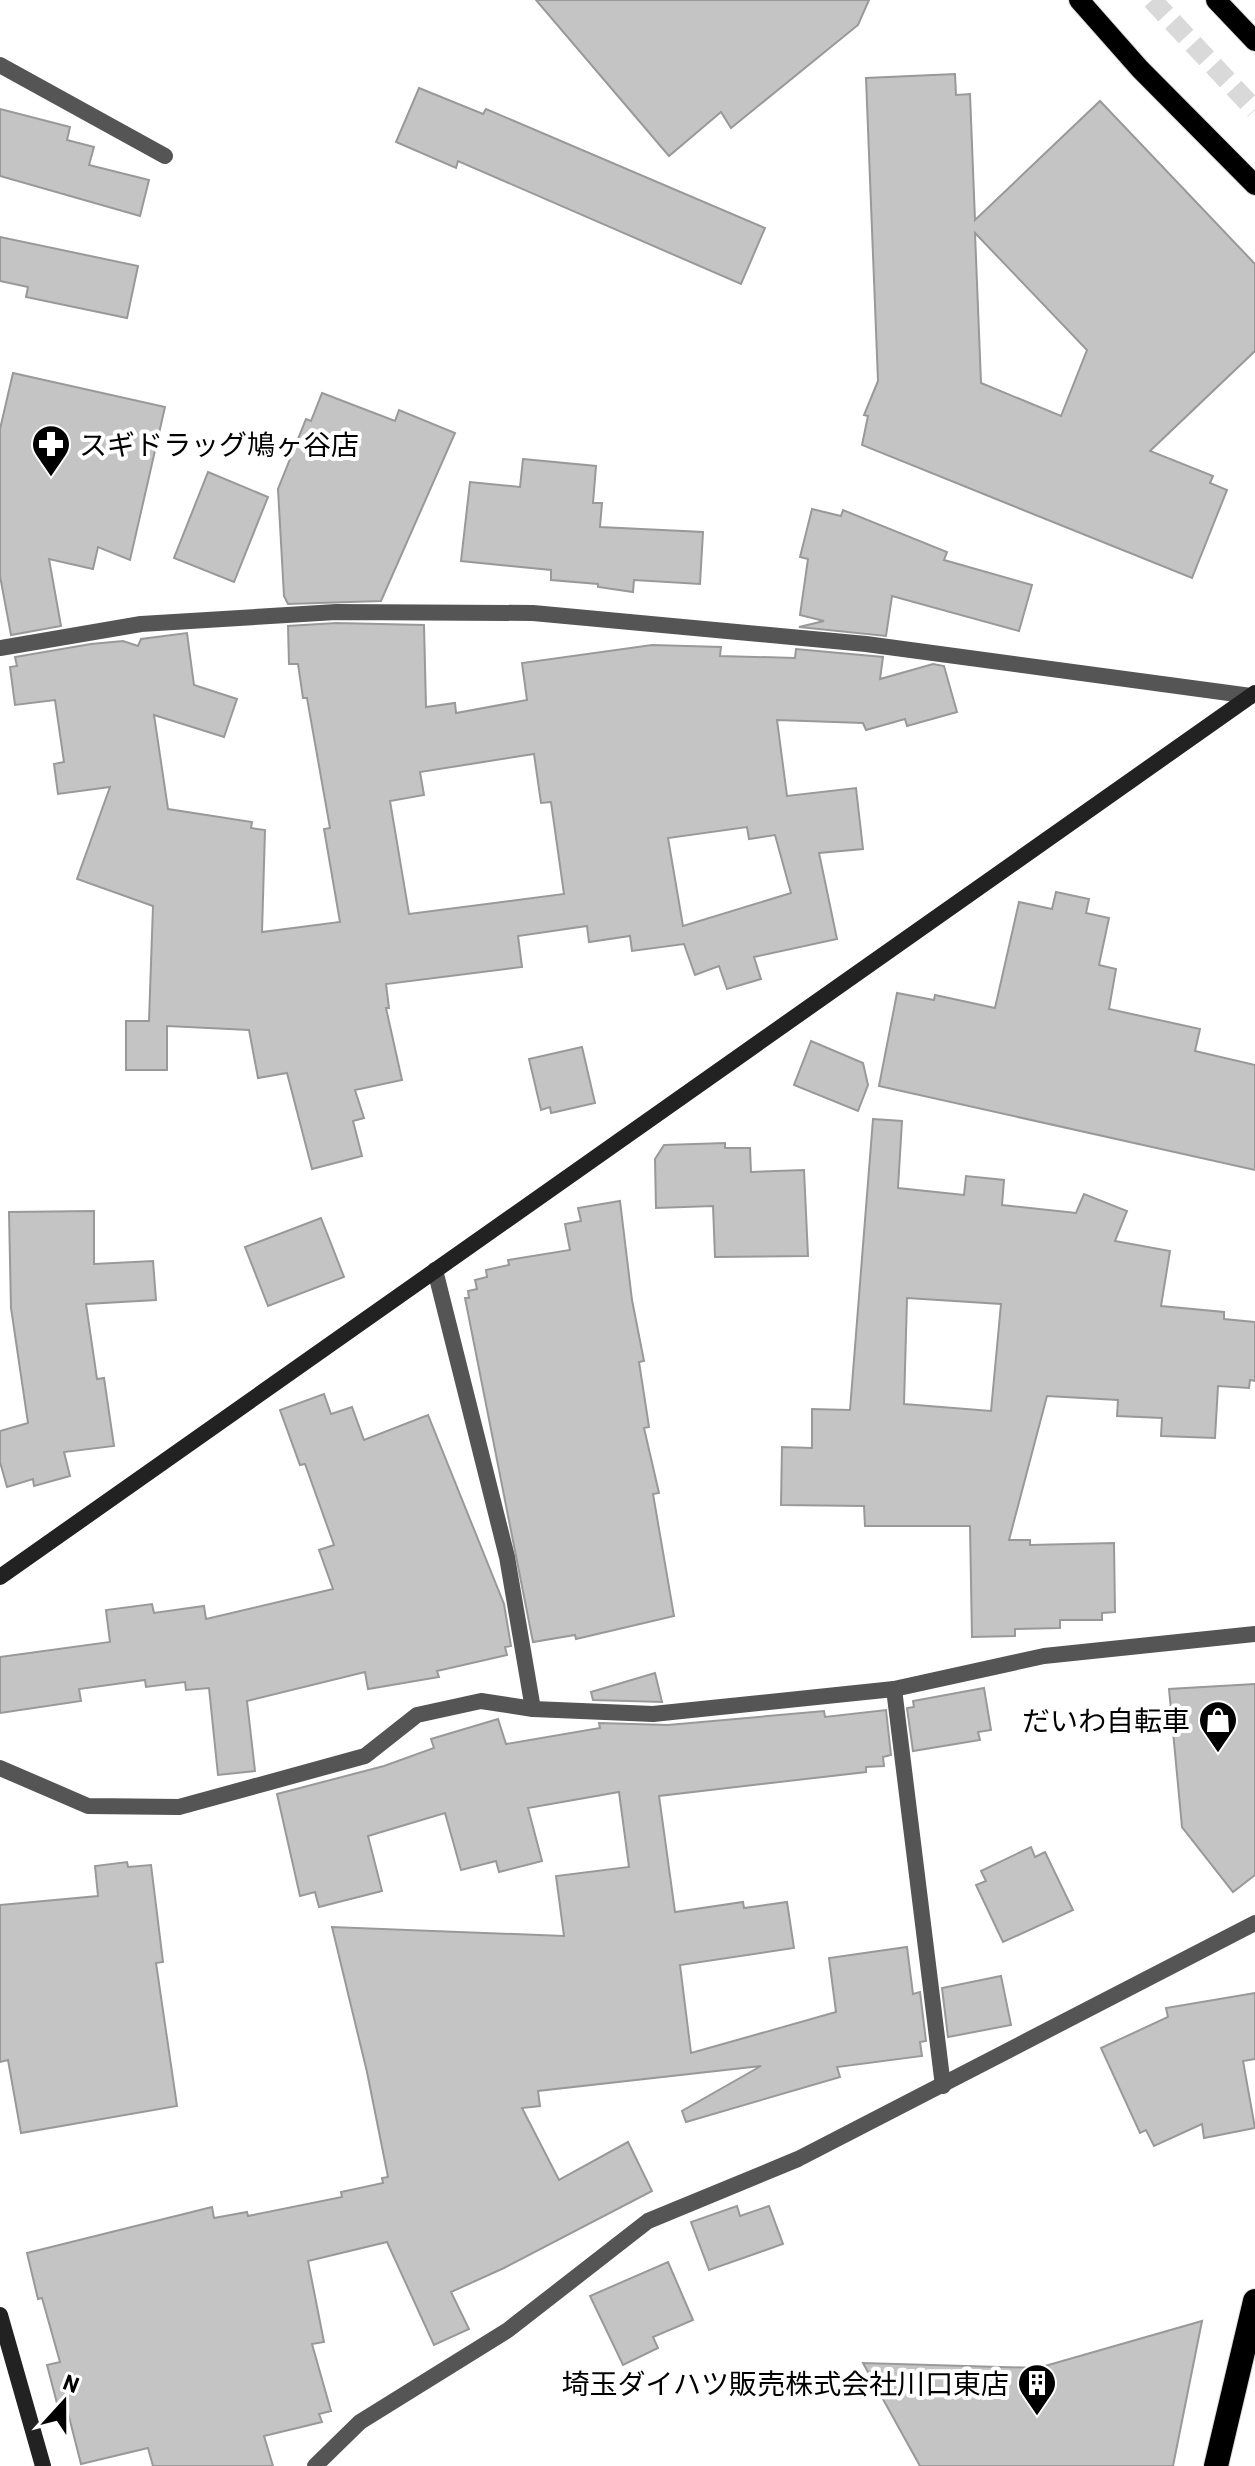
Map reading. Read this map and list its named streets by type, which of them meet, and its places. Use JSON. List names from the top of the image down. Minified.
{"places":{"pharmacy":["スギドラッグ鳩ヶ谷店"],"shop":["だいわ自転車"],"building":["埼玉ダイハツ販売株式会社川口東店"]},"north":"top"}
